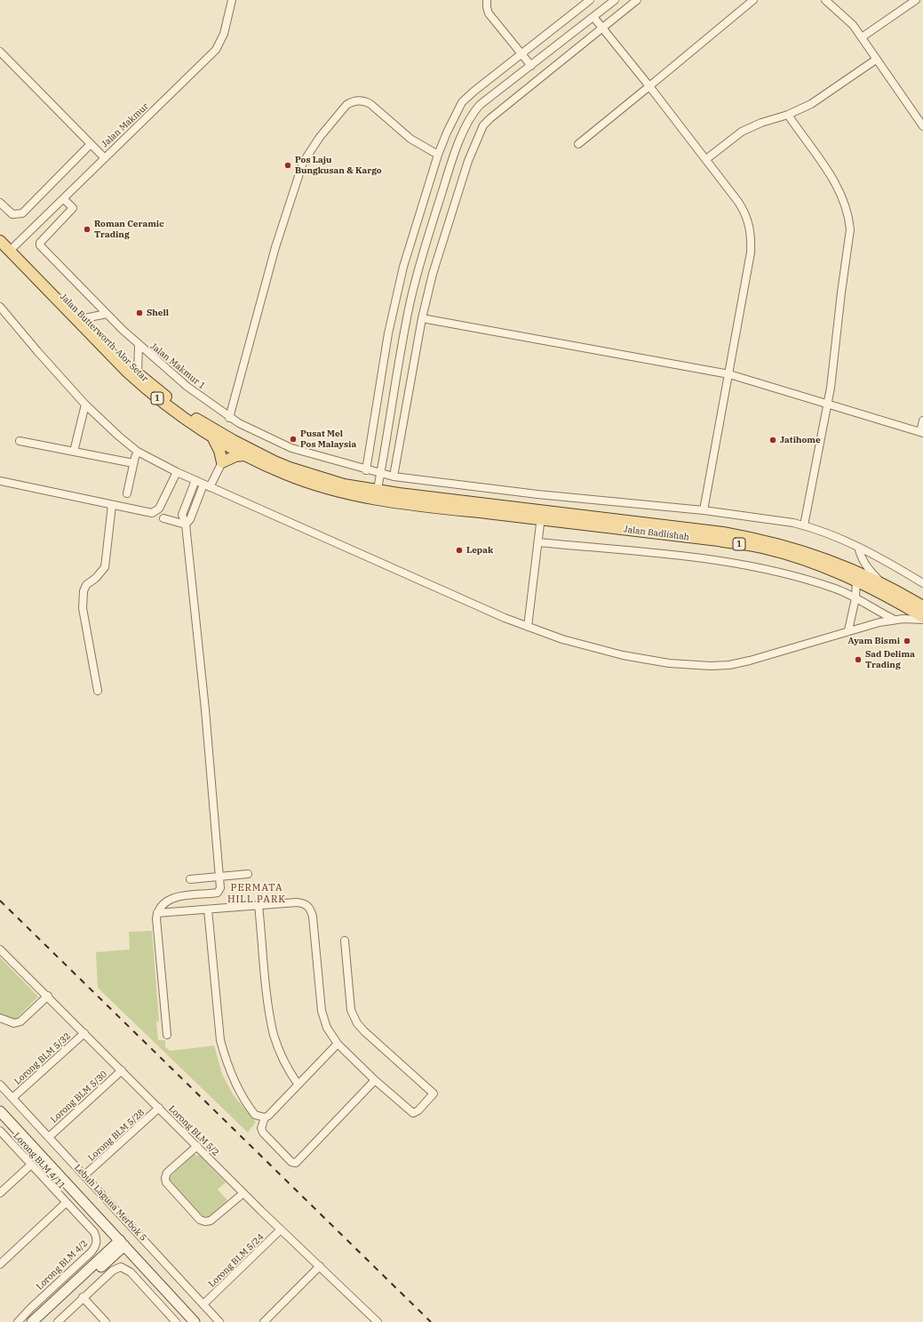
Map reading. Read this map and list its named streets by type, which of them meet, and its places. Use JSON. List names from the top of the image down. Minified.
{"streets":{"main road":["Jalan Butterworth-Alor Setar","1","Jalan Badlishah"],"street":["Jalan Makmur","Jalan Makmur 1","Lorong BLM 5/32","Lorong BLM 5/30","Lorong BLM 5/2","Lorong BLM 5/28","Lorong BLM 4/11","Lebuh Laguna Merbok 5","Lorong BLM 5/24","Lorong BLM 4/2"]},"crossings":[["Jalan Makmur","Jalan Butterworth-Alor Setar"],["Jalan Butterworth-Alor Setar","Jalan Badlishah"],["Lorong BLM 5/32","Lorong BLM 5/2"],["Lorong BLM 5/32","Lebuh Laguna Merbok 5"],["Lorong BLM 5/30","Lorong BLM 5/2"],["Lorong BLM 5/30","Lebuh Laguna Merbok 5"],["Lorong BLM 5/2","Lorong BLM 5/28"],["Lorong BLM 5/2","Lorong BLM 5/24"],["Lorong BLM 5/28","Lebuh Laguna Merbok 5"],["Lorong BLM 4/11","Lorong BLM 4/2"],["Lebuh Laguna Merbok 5","Lorong BLM 5/24"]],"districts":["PERMATA HILL PARK"],"places":["Pos Laju Bungkusan & Kargo","Roman Ceramic Trading","Shell","Pusat Mel Pos Malaysia","Jatihome","Lepak","Ayam Bismi","Sad Delima Trading"]}
